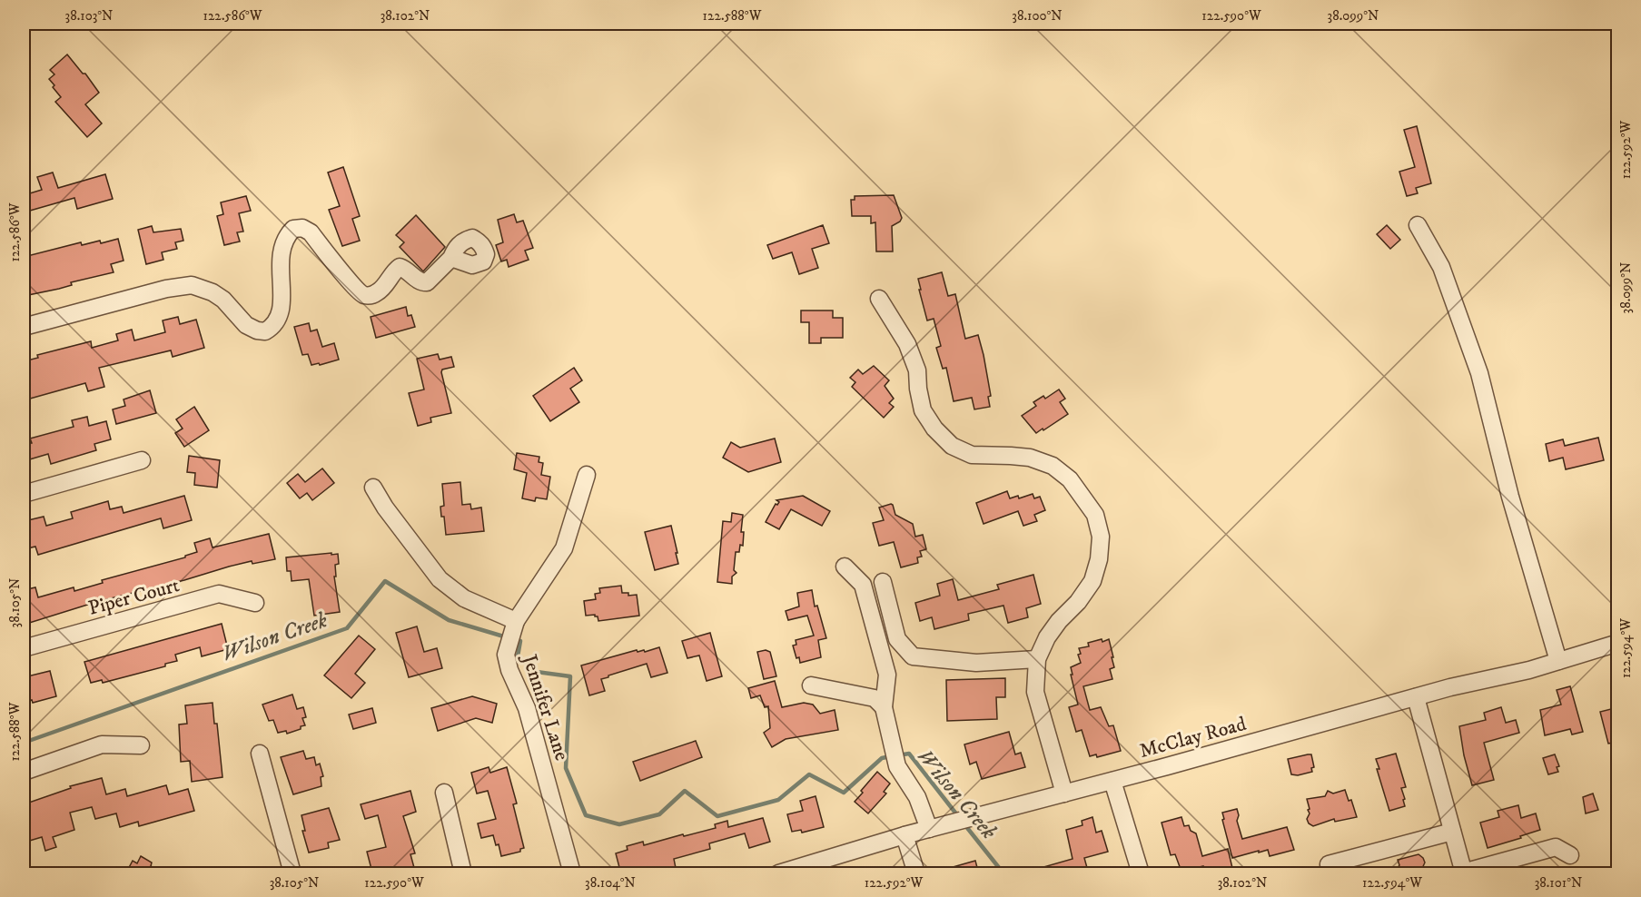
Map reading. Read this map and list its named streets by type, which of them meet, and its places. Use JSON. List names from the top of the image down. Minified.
{"streets":{"street":["Piper Court","Jennifer Lane","McClay Road"]},"water":["Wilson Creek"],"coordinates":["38.103°N","122.586°W","38.102°N","122.588°W","38.100°N","122.590°W","38.099°N","122.592°W","38.105°N","122.594°W","38.104°N","38.101°N"]}
